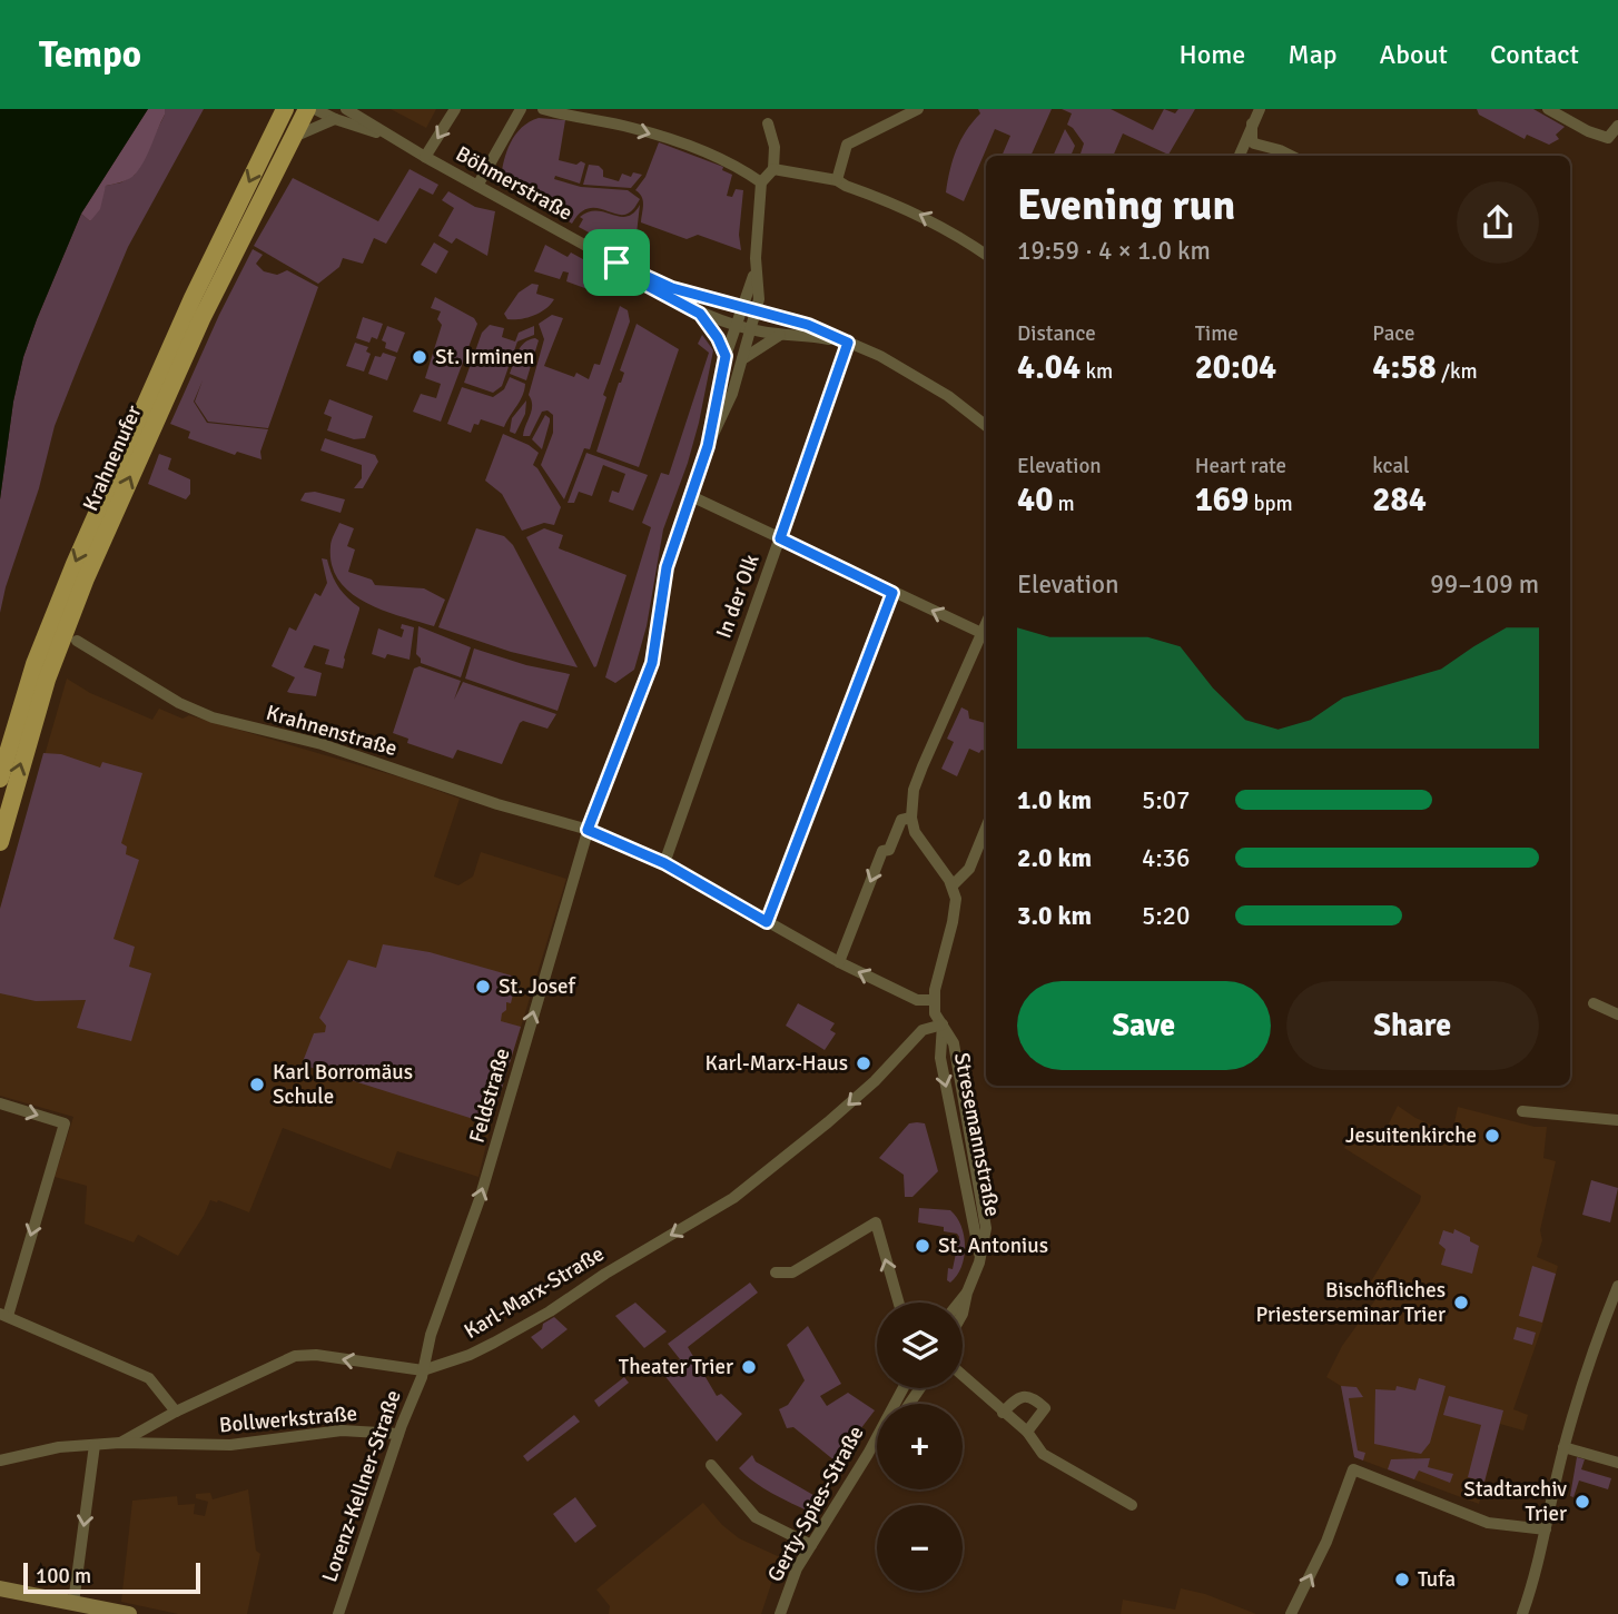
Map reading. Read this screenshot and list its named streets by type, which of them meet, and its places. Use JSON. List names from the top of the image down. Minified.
{"streets":{"main road":["Krahnenufer"],"street":["Böhmerstraße","In der Olk","Krahnenstraße","Feldstraße","Stresemannstraße","Karl-Marx-Straße","Bollwerkstraße","Lorenz-Kellner-Straße","Gerty-Spies-Straße"]},"crossings":[["Böhmerstraße","In der Olk"],["In der Olk","Krahnenstraße"],["Krahnenstraße","Feldstraße"],["Feldstraße","Karl-Marx-Straße"],["Feldstraße","Lorenz-Kellner-Straße"],["Stresemannstraße","Karl-Marx-Straße"],["Karl-Marx-Straße","Bollwerkstraße"],["Karl-Marx-Straße","Lorenz-Kellner-Straße"],["Bollwerkstraße","Lorenz-Kellner-Straße"]],"one_way":["Feldstraße","Karl-Marx-Straße"],"places":["St. Irminen","St. Josef","Karl-Marx-Haus","Karl Borromäus Schule","Jesuitenkirche","St. Antonius","Bischöfliches Priesterseminar Trier","Theater Trier","Stadtarchiv Trier","Tufa"],"scale_bar":"100 m","page":{"header":"Tempo","nav":["Home","Map","About","Contact"],"heading":["Evening run","19:59 · 4 × 1.0 km"],"stats":[["Distance","4.04 km"],["Time","20:04"],["Pace","4:58 /km"],["Elevation","40 m"],["Heart rate","169 bpm"],["kcal","284"]],"chart":["Elevation","99–109 m"],"list":[{"name":"1.0 km","note":"5:07"},{"name":"2.0 km","note":"4:36"},{"name":"3.0 km","note":"5:20"}],"buttons":["Save","Share"],"map_buttons":["+","−"],"scale":"100 m"}}
